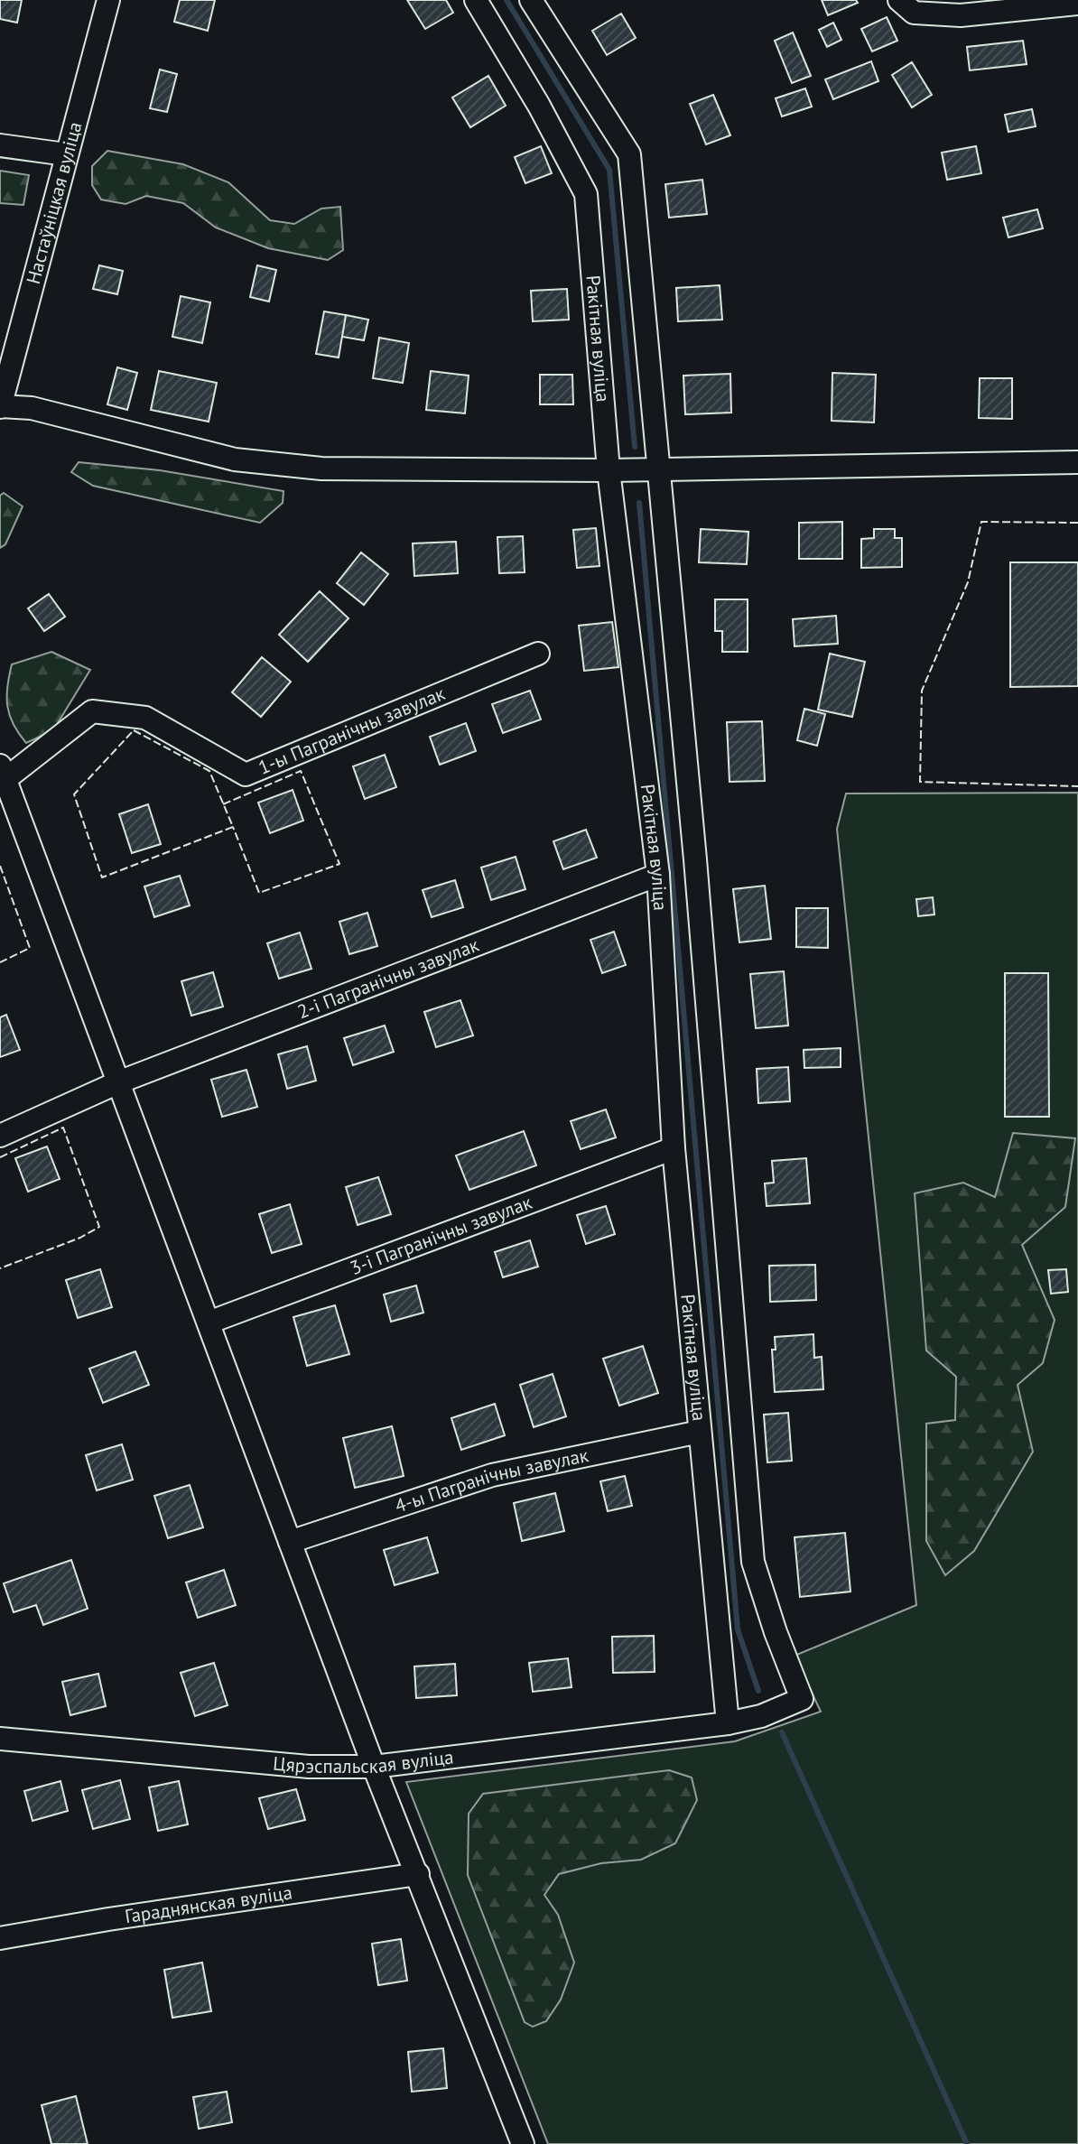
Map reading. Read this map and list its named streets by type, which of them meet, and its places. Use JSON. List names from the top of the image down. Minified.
{"streets":{"street":["Настаўніцкая вуліца","Ракітная вуліца","1-ы Пагранічны завулак","2-і Пагранічны завулак","3-і Пагранічны завулак","4-ы Пагранічны завулак","Цярэспальская вуліца","Гараднянская вуліца"]},"crossings":[["Ракітная вуліца","2-і Пагранічны завулак"],["Ракітная вуліца","3-і Пагранічны завулак"],["Ракітная вуліца","4-ы Пагранічны завулак"],["Ракітная вуліца","Цярэспальская вуліца"]]}
